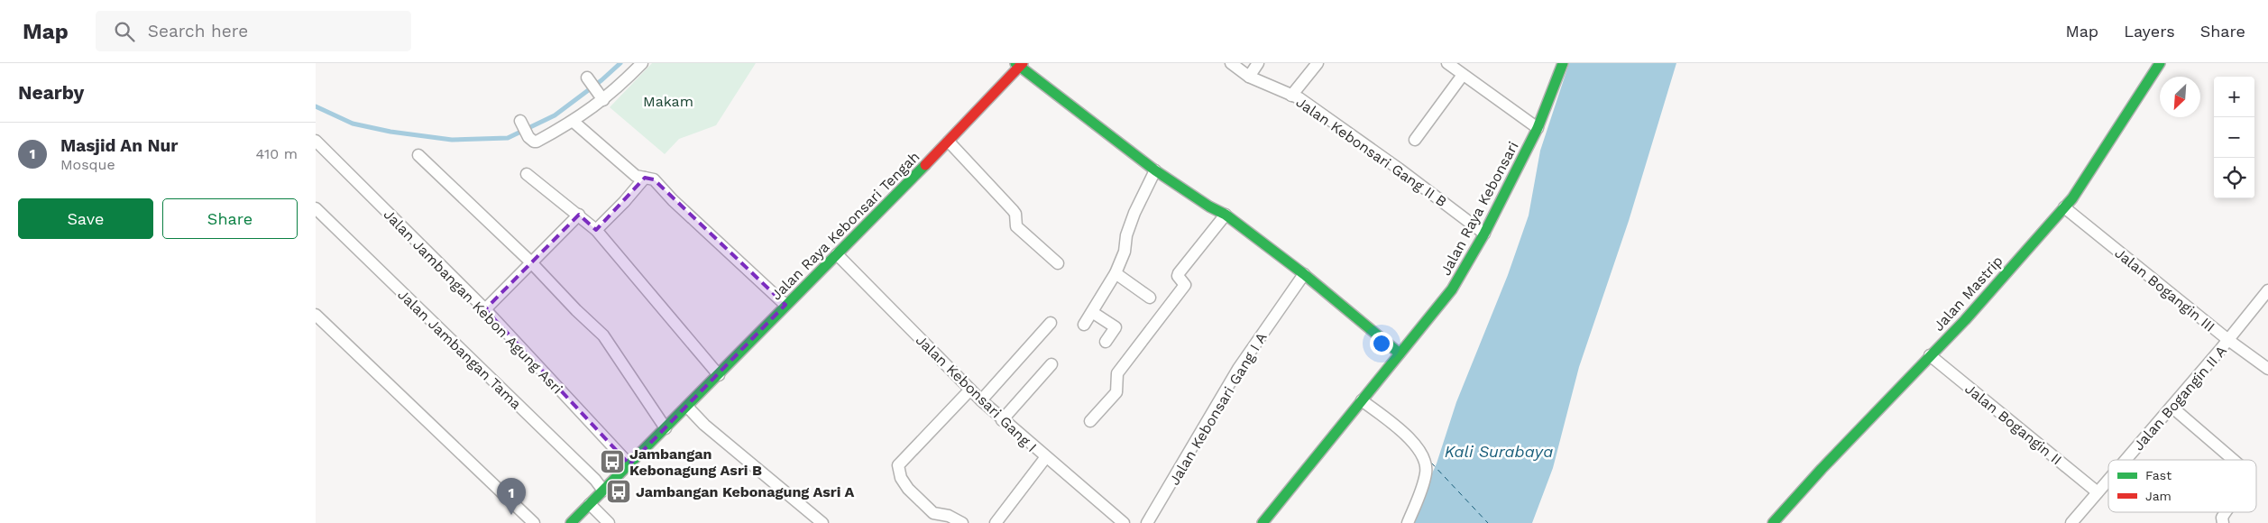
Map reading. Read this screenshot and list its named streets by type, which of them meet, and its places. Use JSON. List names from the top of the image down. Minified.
{"streets":{"main road":["Jalan Raya Kebonsari","Jalan Raya Kebonsari Tengah","Jalan Mastrip"],"street":["Jalan Kebonsari Gang II B","Jalan Bogangin III","Jalan Jambangan Kebon Agung Asri","Jalan Jambangan Tama","Jalan Kebonsari Gang I","Jalan Bogangin II A","Jalan Kebonsari Gang I A","Jalan Bogangin II"]},"crossings":[["Jalan Kebonsari Gang II B","Jalan Raya Kebonsari"],["Jalan Raya Kebonsari Tengah","Jalan Jambangan Kebon Agung Asri"],["Jalan Raya Kebonsari Tengah","Jalan Jambangan Tama"],["Jalan Raya Kebonsari Tengah","Jalan Kebonsari Gang I"],["Jalan Bogangin III","Jalan Mastrip"],["Jalan Bogangin III","Jalan Bogangin II A"],["Jalan Mastrip","Jalan Bogangin II"],["Jalan Bogangin II A","Jalan Bogangin II"]],"water":["Kali Surabaya"],"parks":["Makam"],"places":{"bus stop":["Jambangan Kebonagung Asri B","Jambangan Kebonagung Asri A"]},"legend":["Fast","Jam"],"north":"bottom left","page":{"header":"Map","search":"Search here","nav":["Map","Layers","Share"],"heading":"Nearby","map_buttons":["+","−"],"list":[{"mark":"1","name":"Masjid An Nur","note":"Mosque","value":"410 m"}],"buttons":["Save","Share"],"pins":"1"}}
